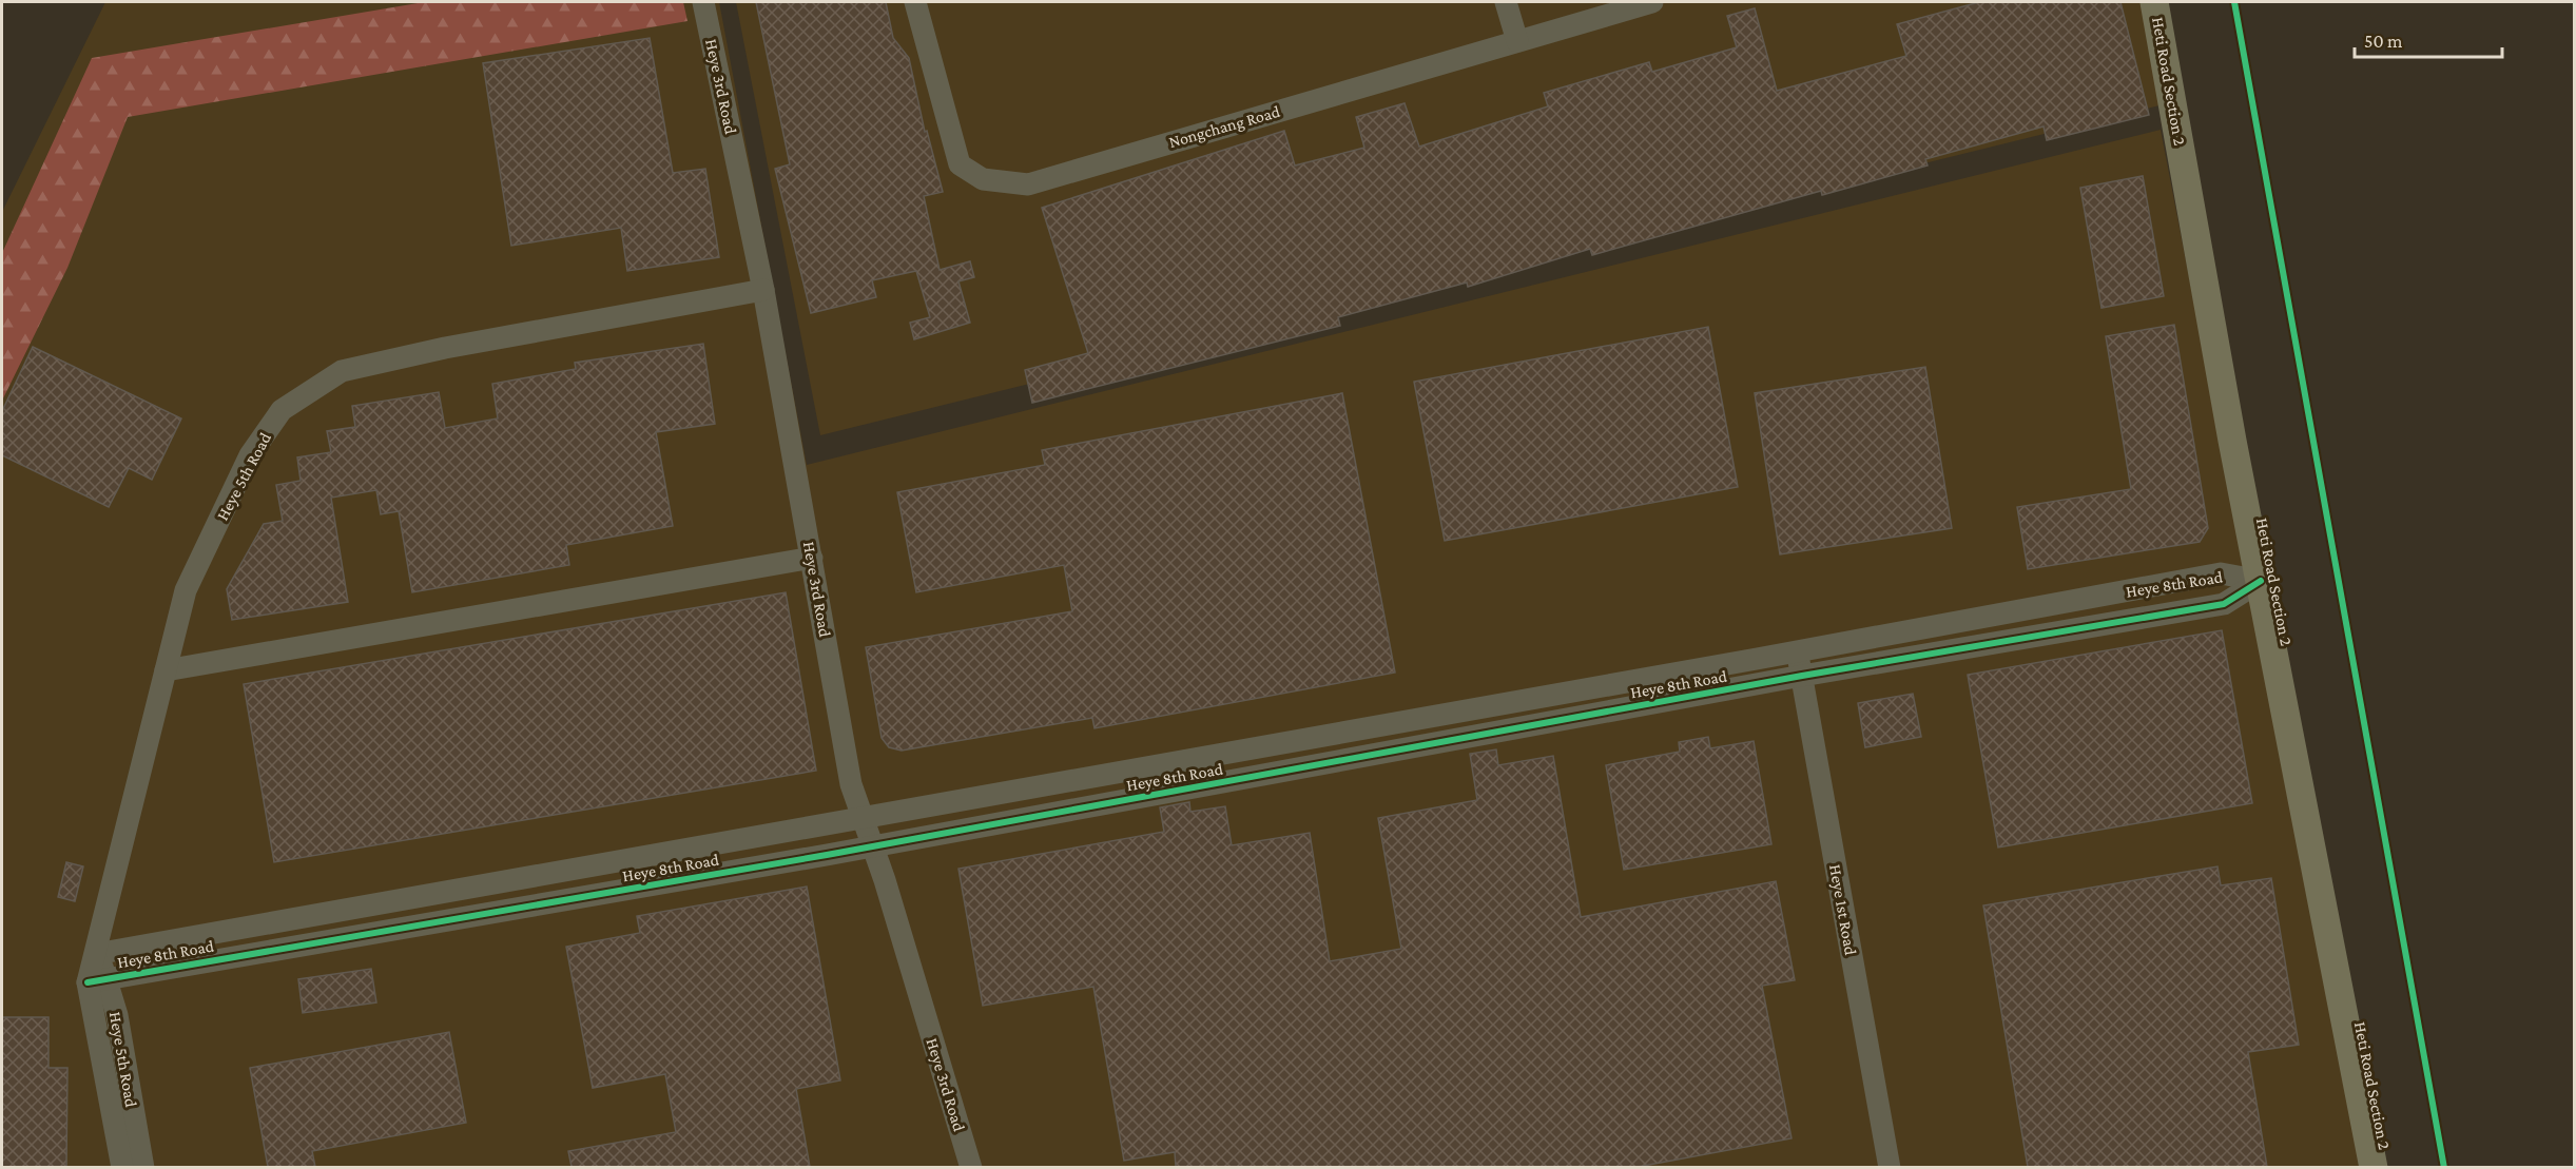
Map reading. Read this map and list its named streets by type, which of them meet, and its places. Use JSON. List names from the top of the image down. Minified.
{"streets":{"main road":["Heti Road Section 2"],"street":["Heye 3rd Road","Nongchang Road","Heye 5th Road","Heye 8th Road","Heye 1st Road"]},"crossings":[["Heti Road Section 2","Heye 8th Road"],["Heye 3rd Road","Heye 5th Road"],["Heye 3rd Road","Heye 8th Road"],["Heye 5th Road","Heye 8th Road"],["Heye 8th Road","Heye 1st Road"]],"scale_bar":"50 m"}
